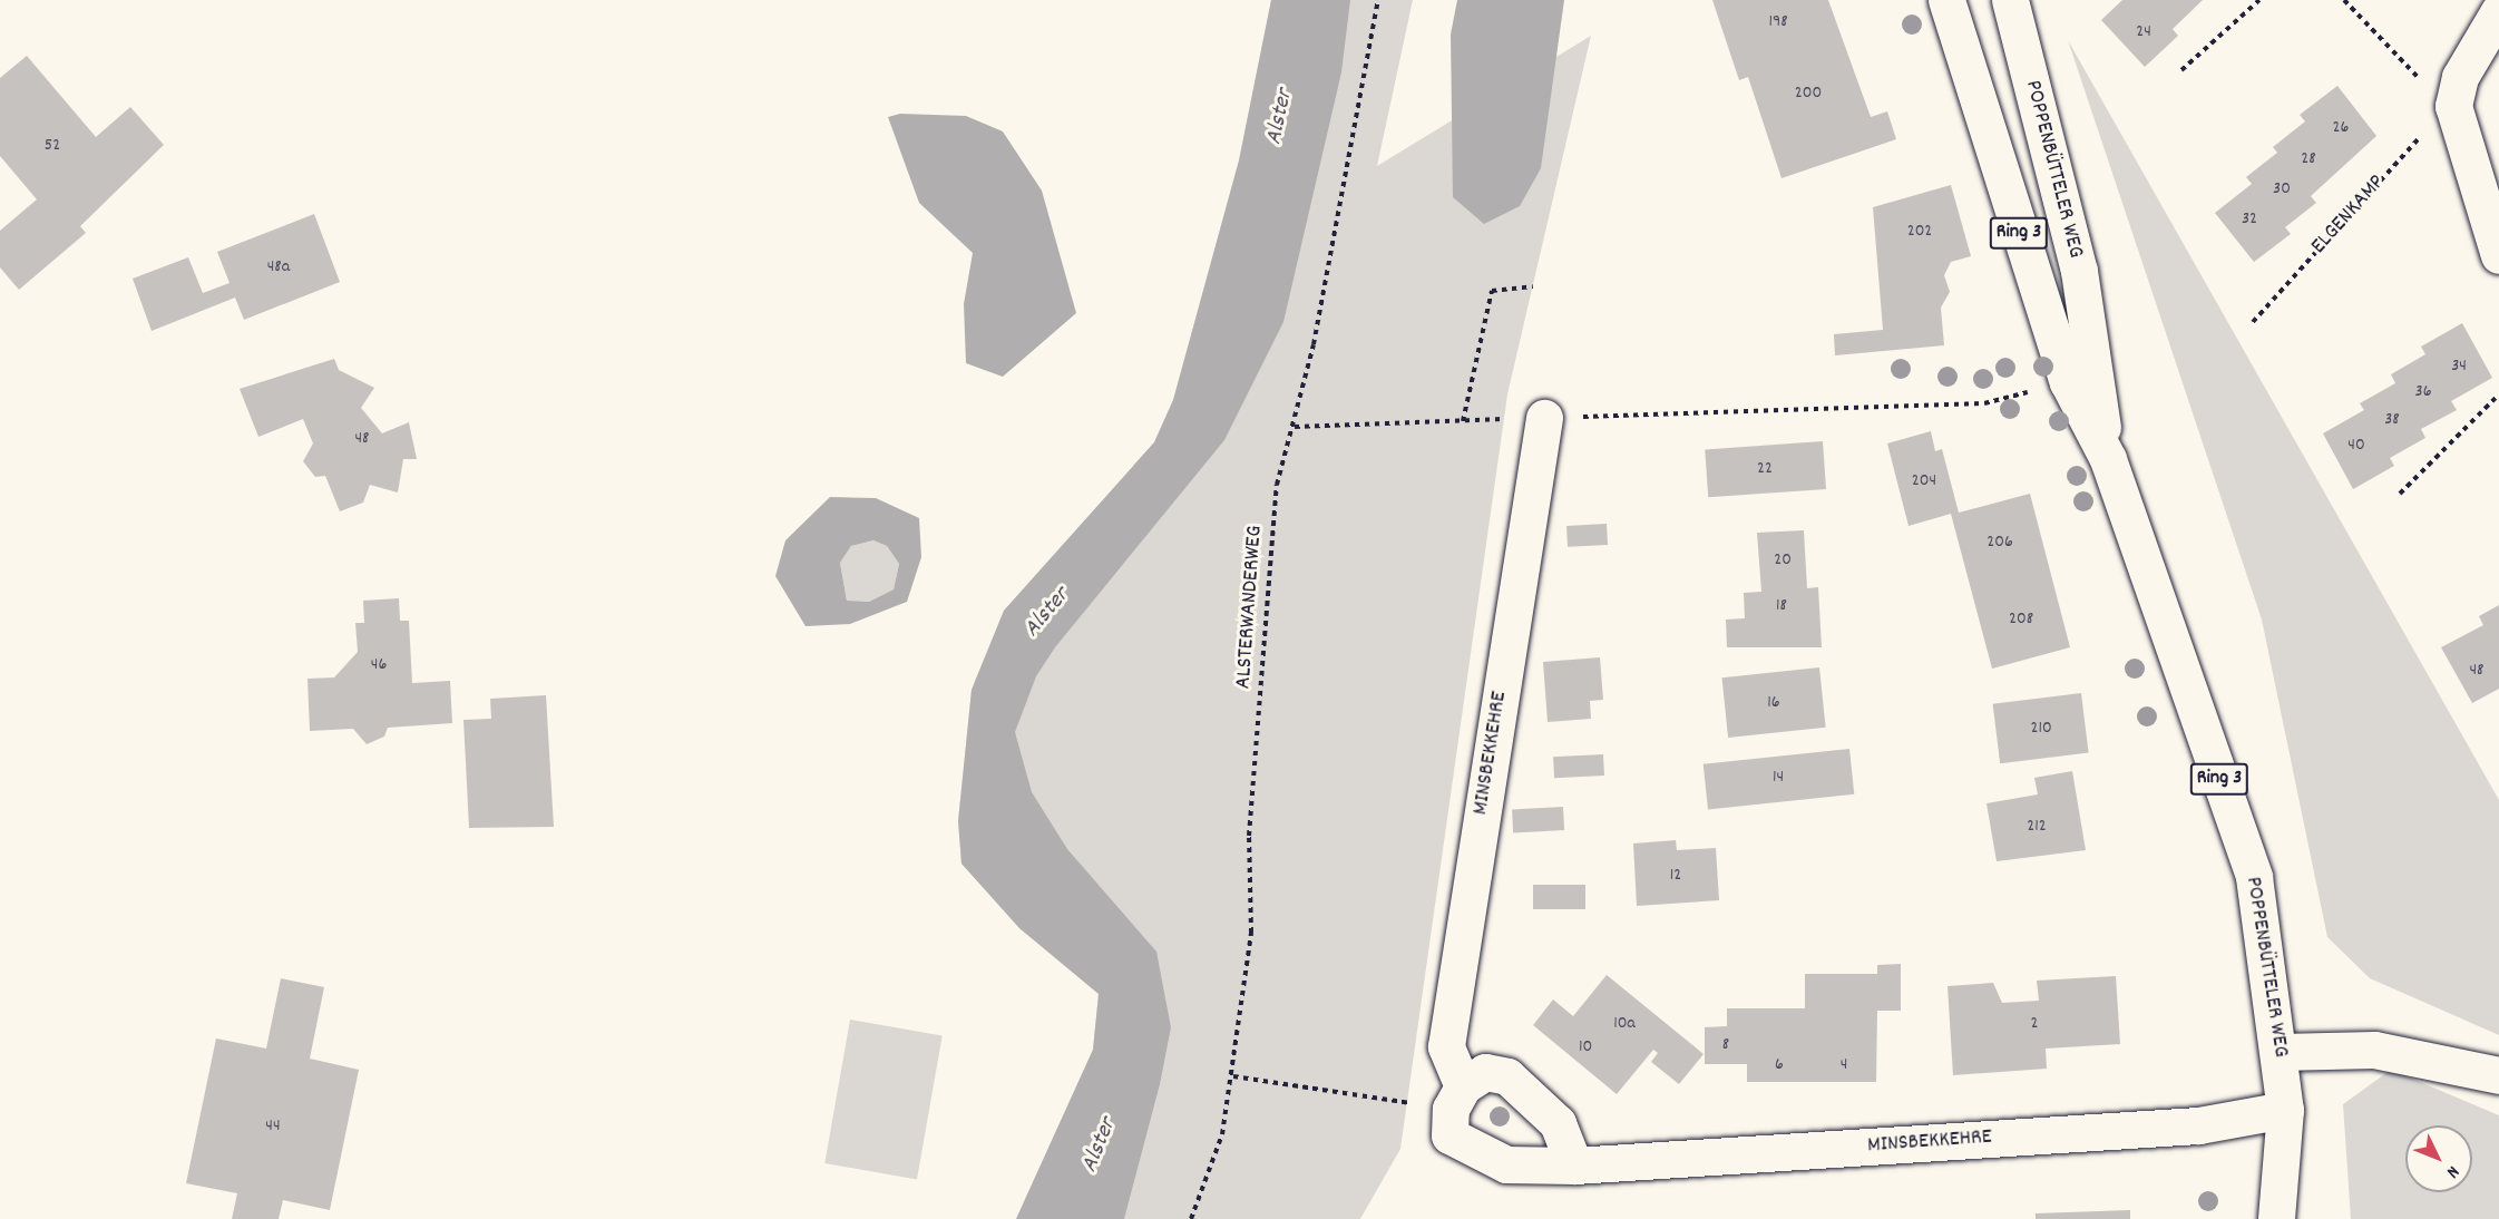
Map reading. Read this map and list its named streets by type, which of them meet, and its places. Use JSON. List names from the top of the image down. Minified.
{"streets":{"street":["POPPENBÜTTELER WEG","Ring 3","MINSBEKKEHRE"],"path":["ELGENKAMP","ALSTERWANDERWEG"]},"crossings":[["POPPENBÜTTELER WEG","MINSBEKKEHRE"]],"water":["Alster"],"house_numbers":["198","24","200","26","52","28","30","32","202","48a","34","36","38","48","40","22","204","206","20","18","208","46","48","16","210","14","212","12","10a","2","8","10","6","4","44"],"north":"bottom right"}
